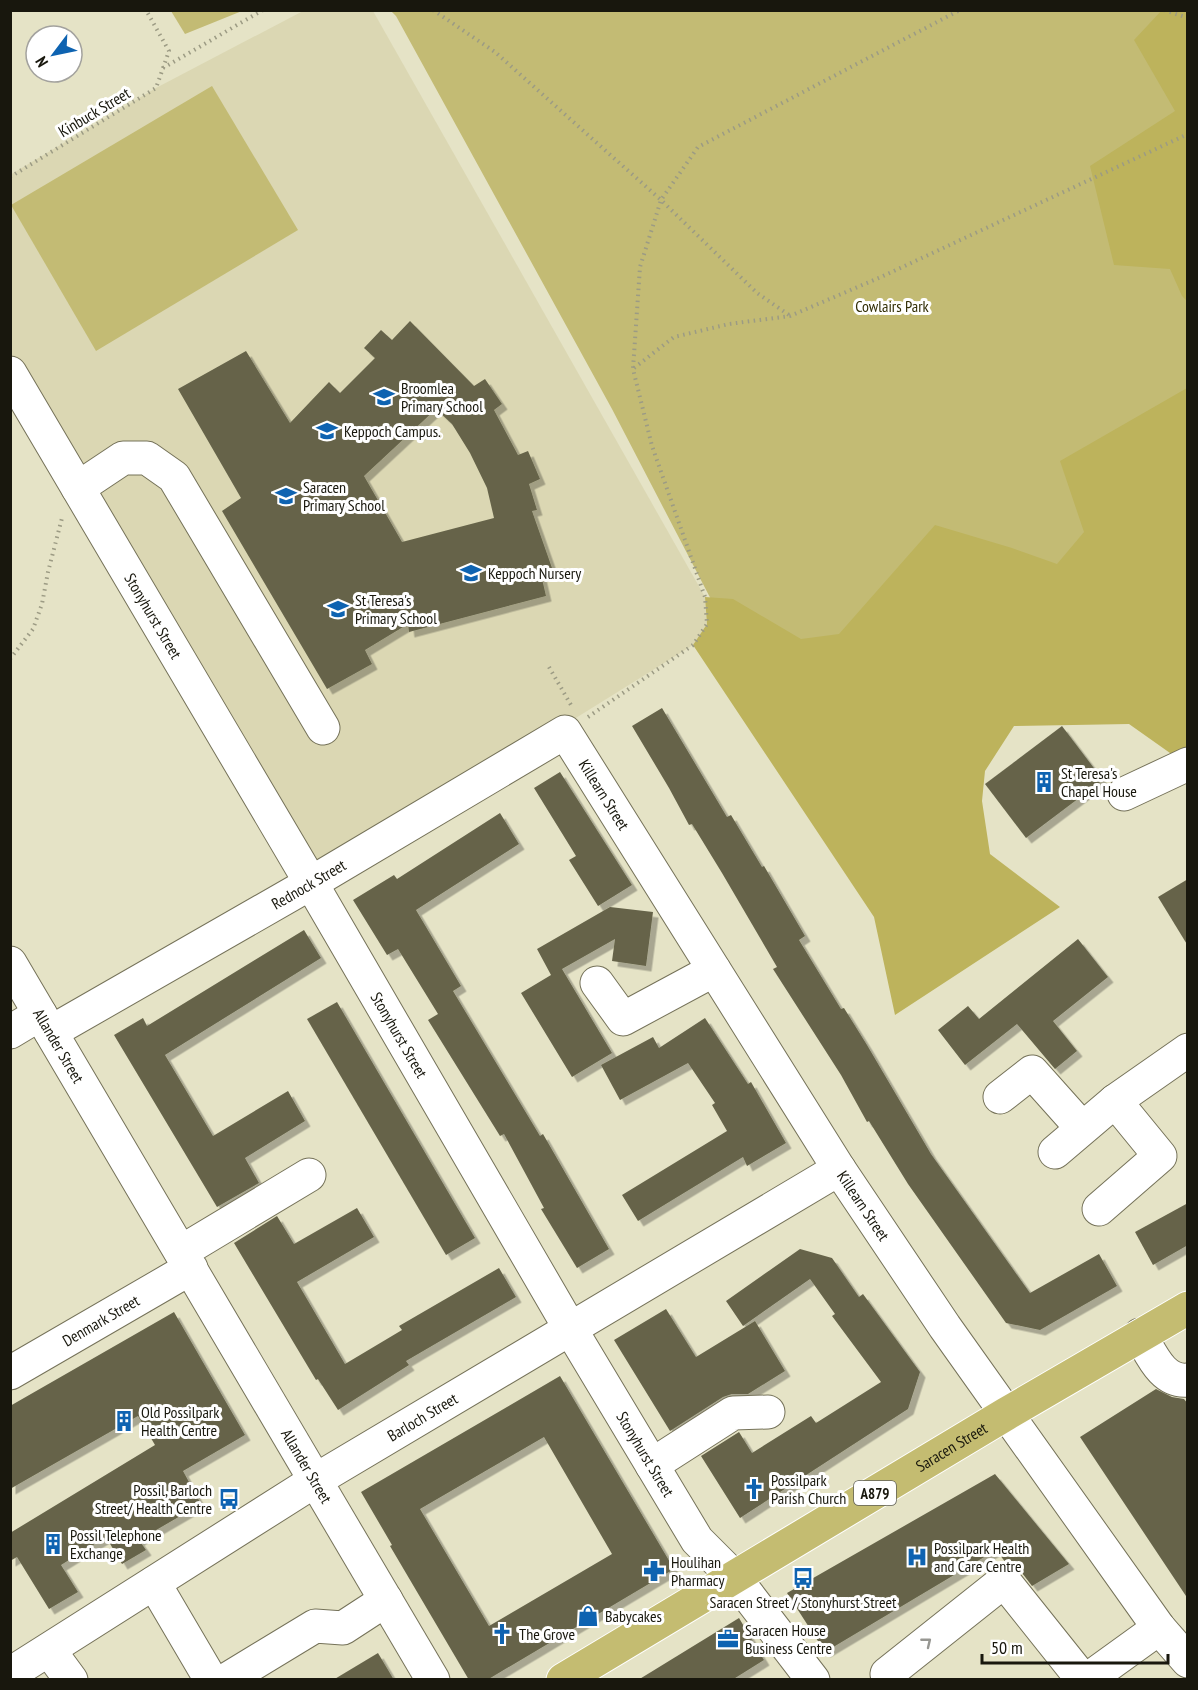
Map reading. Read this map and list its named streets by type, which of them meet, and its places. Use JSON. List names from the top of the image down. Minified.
{"streets":{"main road":["Saracen Street","A879"],"street":["Stonyhurst Street","Killearn Street","Rednock Street","Allander Street","Denmark Street","Barloch Street"],"path":["Kinbuck Street"]},"crossings":[["Stonyhurst Street","Rednock Street"],["Stonyhurst Street","Barloch Street"],["Stonyhurst Street","Saracen Street"],["Killearn Street","Rednock Street"],["Killearn Street","Barloch Street"],["Killearn Street","Saracen Street"],["Rednock Street","Allander Street"],["Allander Street","Denmark Street"],["Allander Street","Barloch Street"]],"parks":["Cowlairs Park"],"places":{"school or university":["Broomlea Primary School","Keppoch Campus.","Saracen Primary School","Keppoch Nursery","St Teresa's Primary School"],"building":["St Teresa's Chapel House","Old Possilpark Health Centre","Possil Telephone Exchange"],"church":["Possilpark Parish Church","The Grove"],"bus stop":["Possil, Barloch Street/ Health Centre","Saracen Street / Stonyhurst Street"],"hospital":["Possilpark Health and Care Centre"],"pharmacy":["Houlihan Pharmacy"],"shop":["Babycakes"],"office":["Saracen House Business Centre"]},"scale_bar":"50 m","north":"bottom left"}
